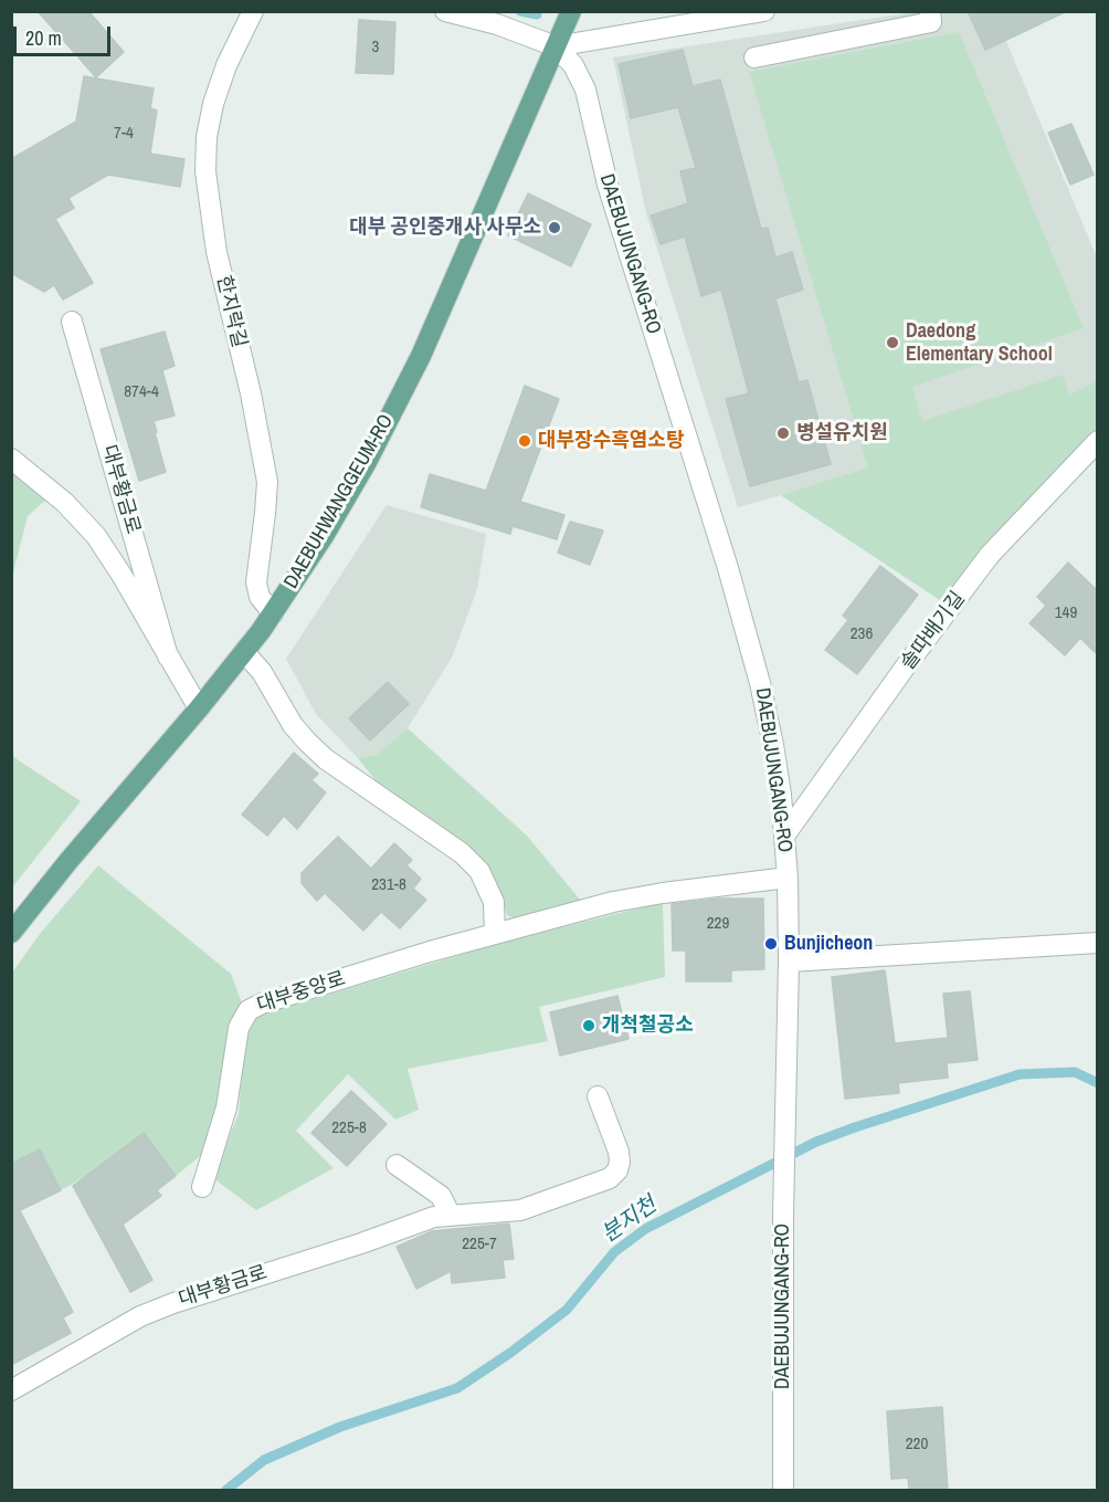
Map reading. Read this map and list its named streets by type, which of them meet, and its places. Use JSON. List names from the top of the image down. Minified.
{"streets":{"main road":["DAEBUHWANGGEUM-RO"],"street":["DAEBUJUNGANG-RO","한지락길","대부황금로","솔따배기길","대부중앙로"]},"crossings":[["DAEBUJUNGANG-RO","DAEBUHWANGGEUM-RO"],["DAEBUJUNGANG-RO","솔따배기길"],["DAEBUJUNGANG-RO","대부중앙로"],["한지락길","DAEBUHWANGGEUM-RO"],["대부황금로","DAEBUHWANGGEUM-RO"]],"water":["분지천"],"places":["대부 공인중개사 사무소","Daedong Elementary School","병설유치원","대부장수흑염소탕","Bunjicheon","개척철공소"],"house_numbers":["3","7-4","874-4","149","236","231-8","229","225-8","225-7","220"],"scale_bar":"20 m"}
